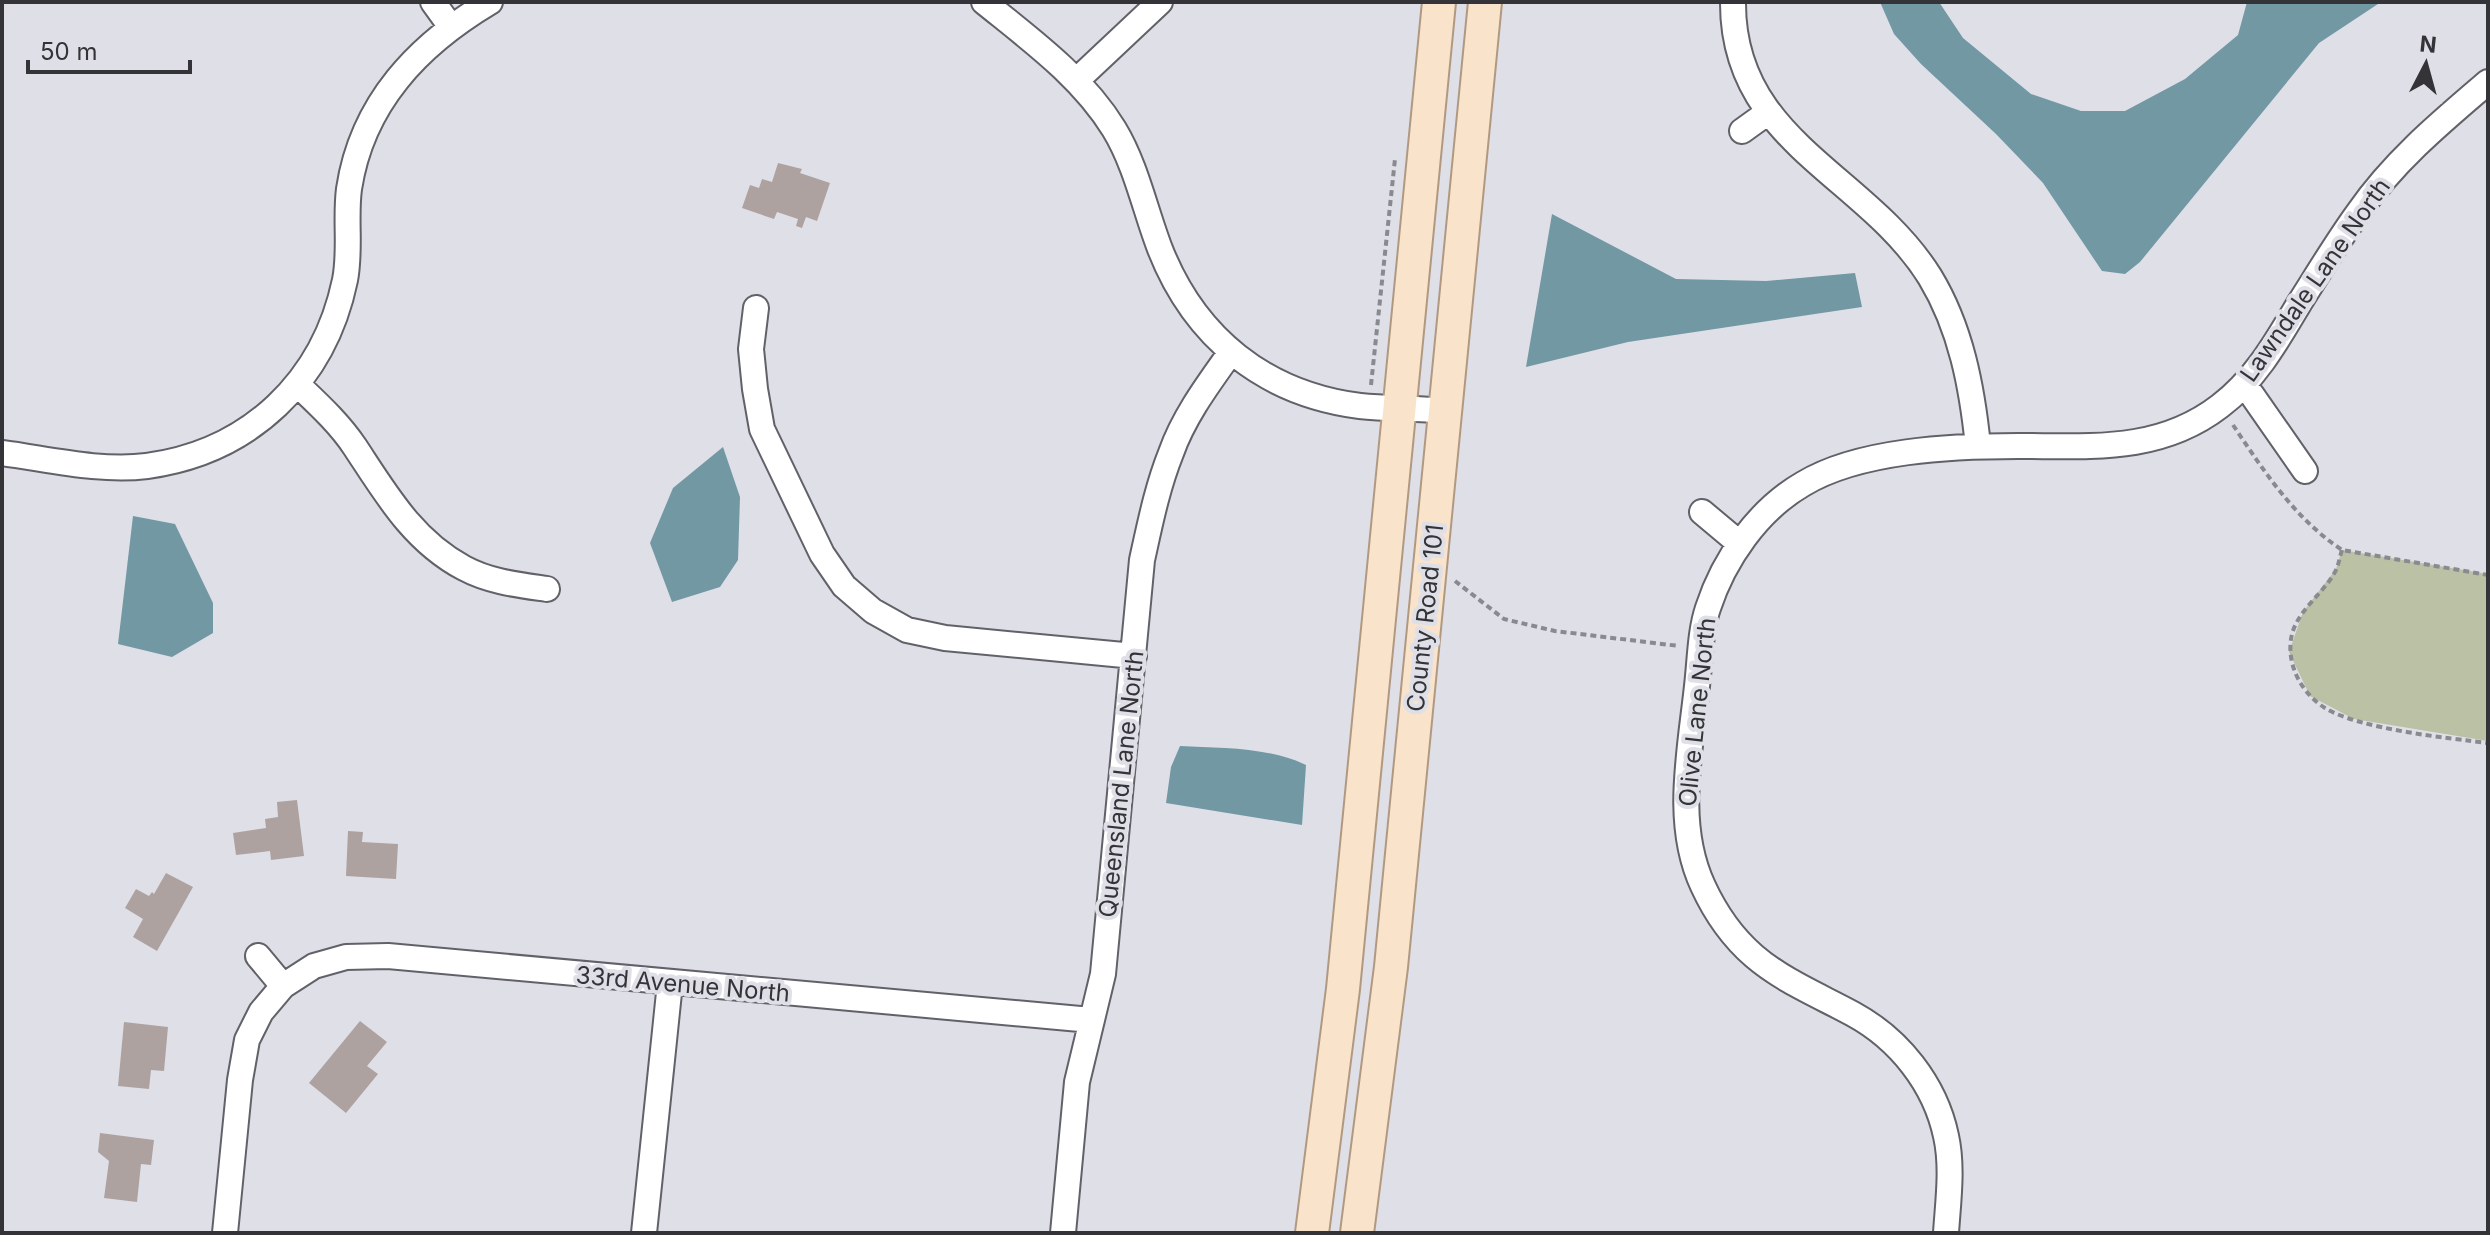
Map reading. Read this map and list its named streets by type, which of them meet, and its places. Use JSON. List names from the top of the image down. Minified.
{"streets":{"main road":["County Road 101"],"street":["Lawndale Lane North","Olive Lane North","Queensland Lane North","33rd Avenue North"]},"crossings":[["Lawndale Lane North","Olive Lane North"],["Queensland Lane North","33rd Avenue North"]],"scale_bar":"50 m","north":"top"}
